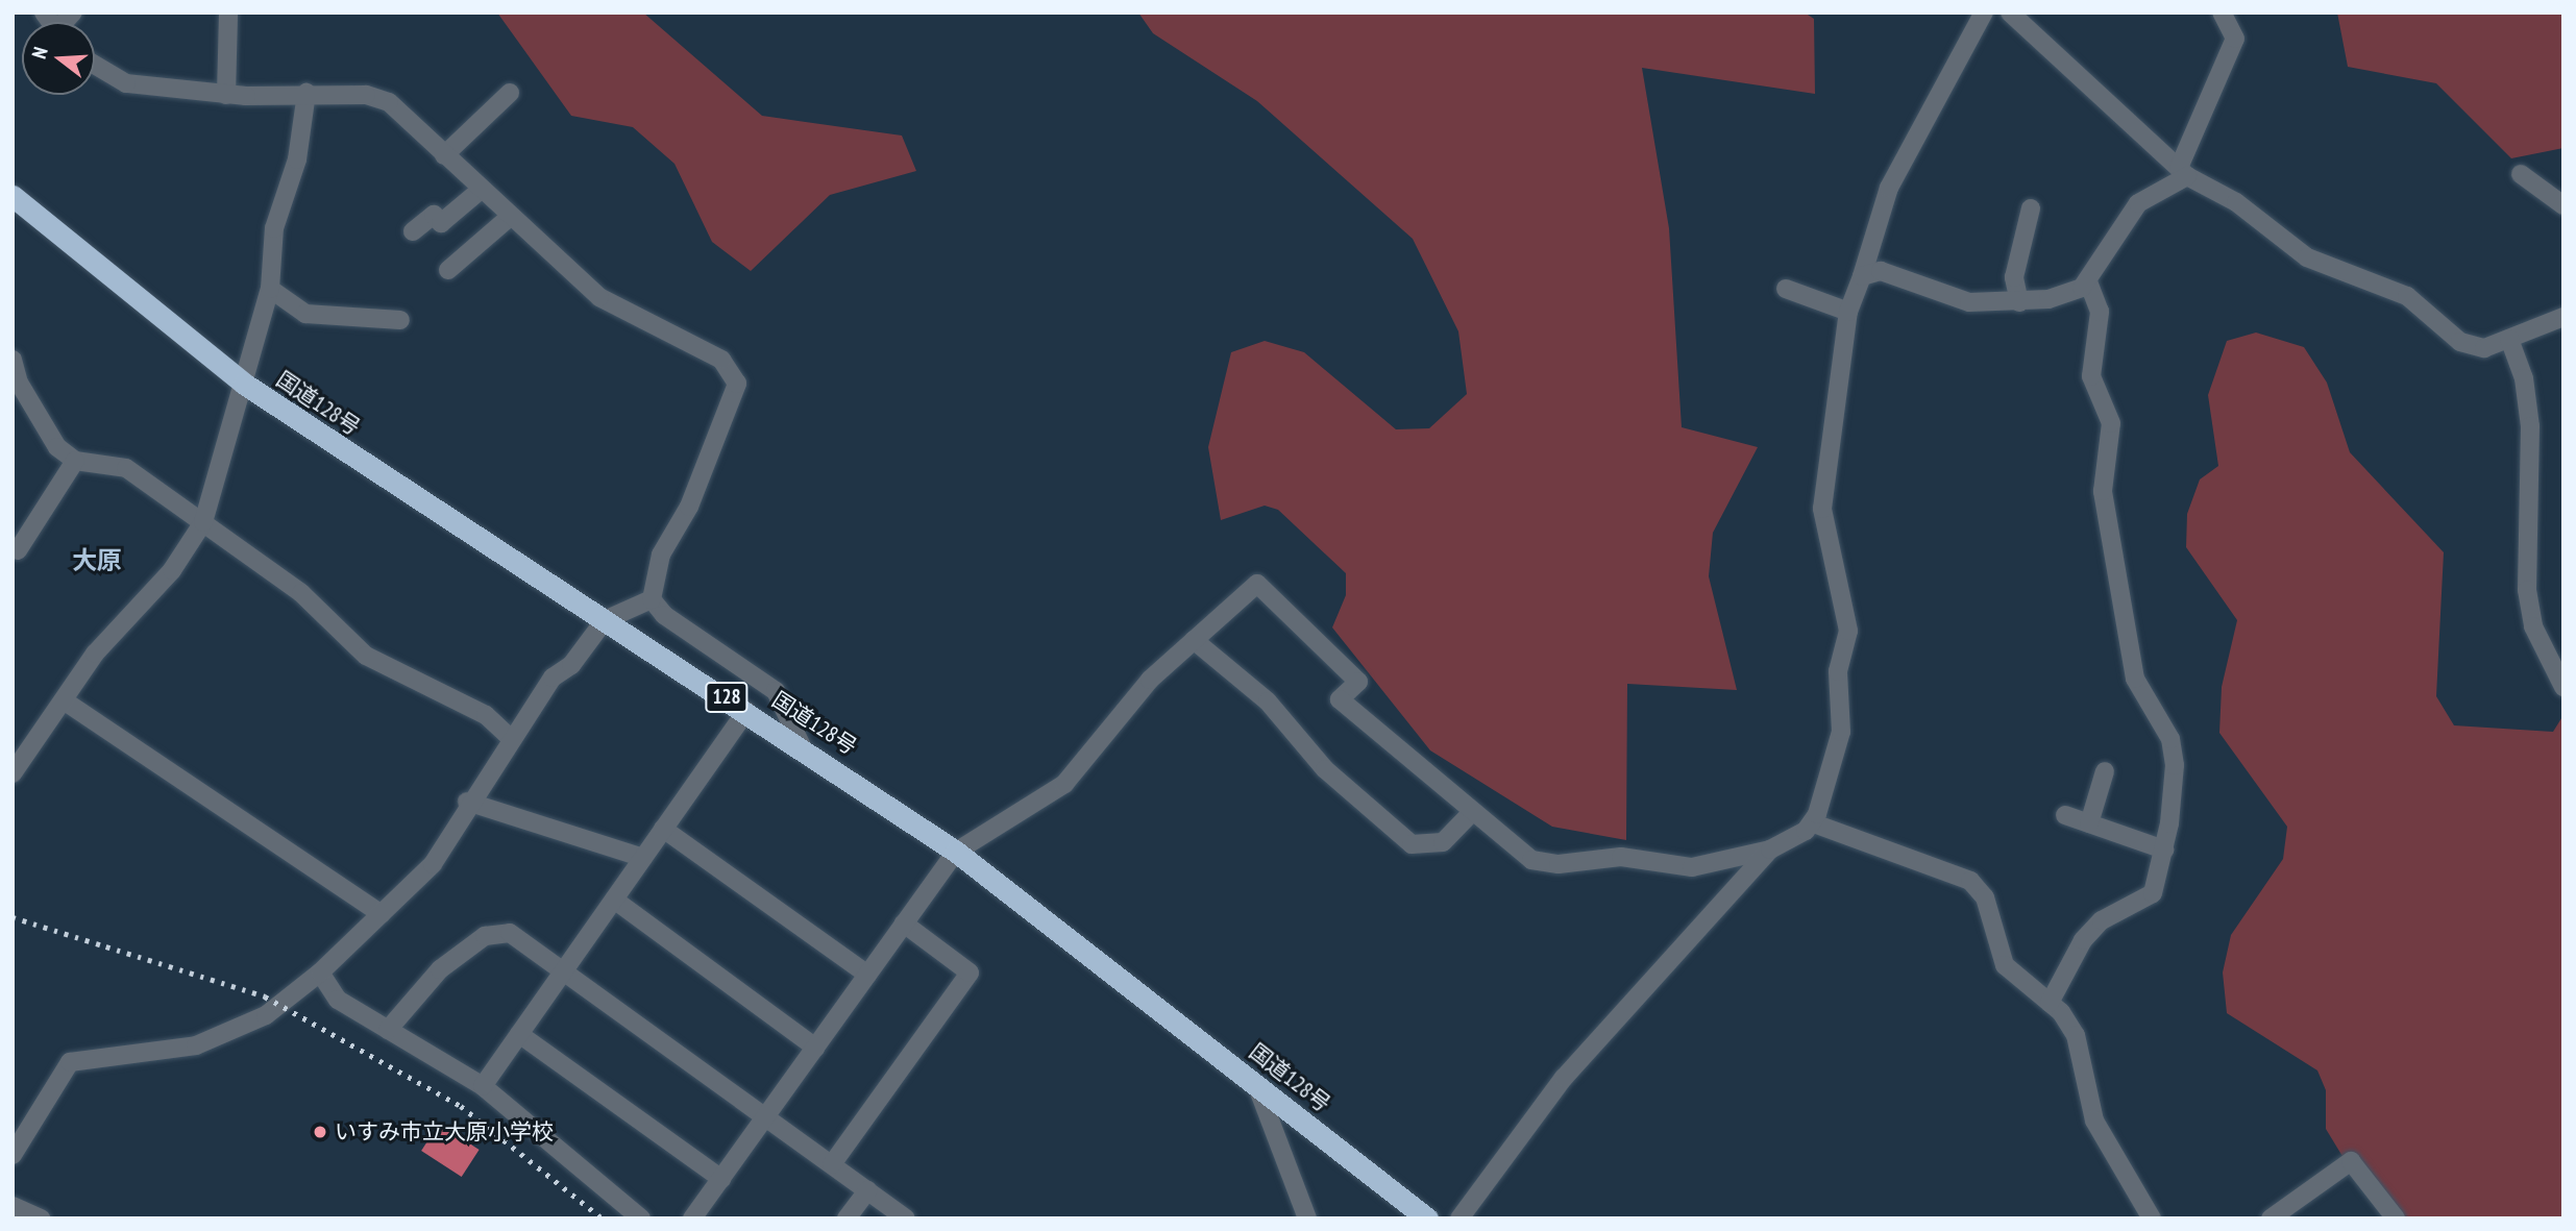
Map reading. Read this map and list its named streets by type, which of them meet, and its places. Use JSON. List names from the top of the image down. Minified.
{"streets":{"highway":["国道128号","128"]},"districts":["大原"],"places":["いすみ市立大原小学校"],"north":"left"}
